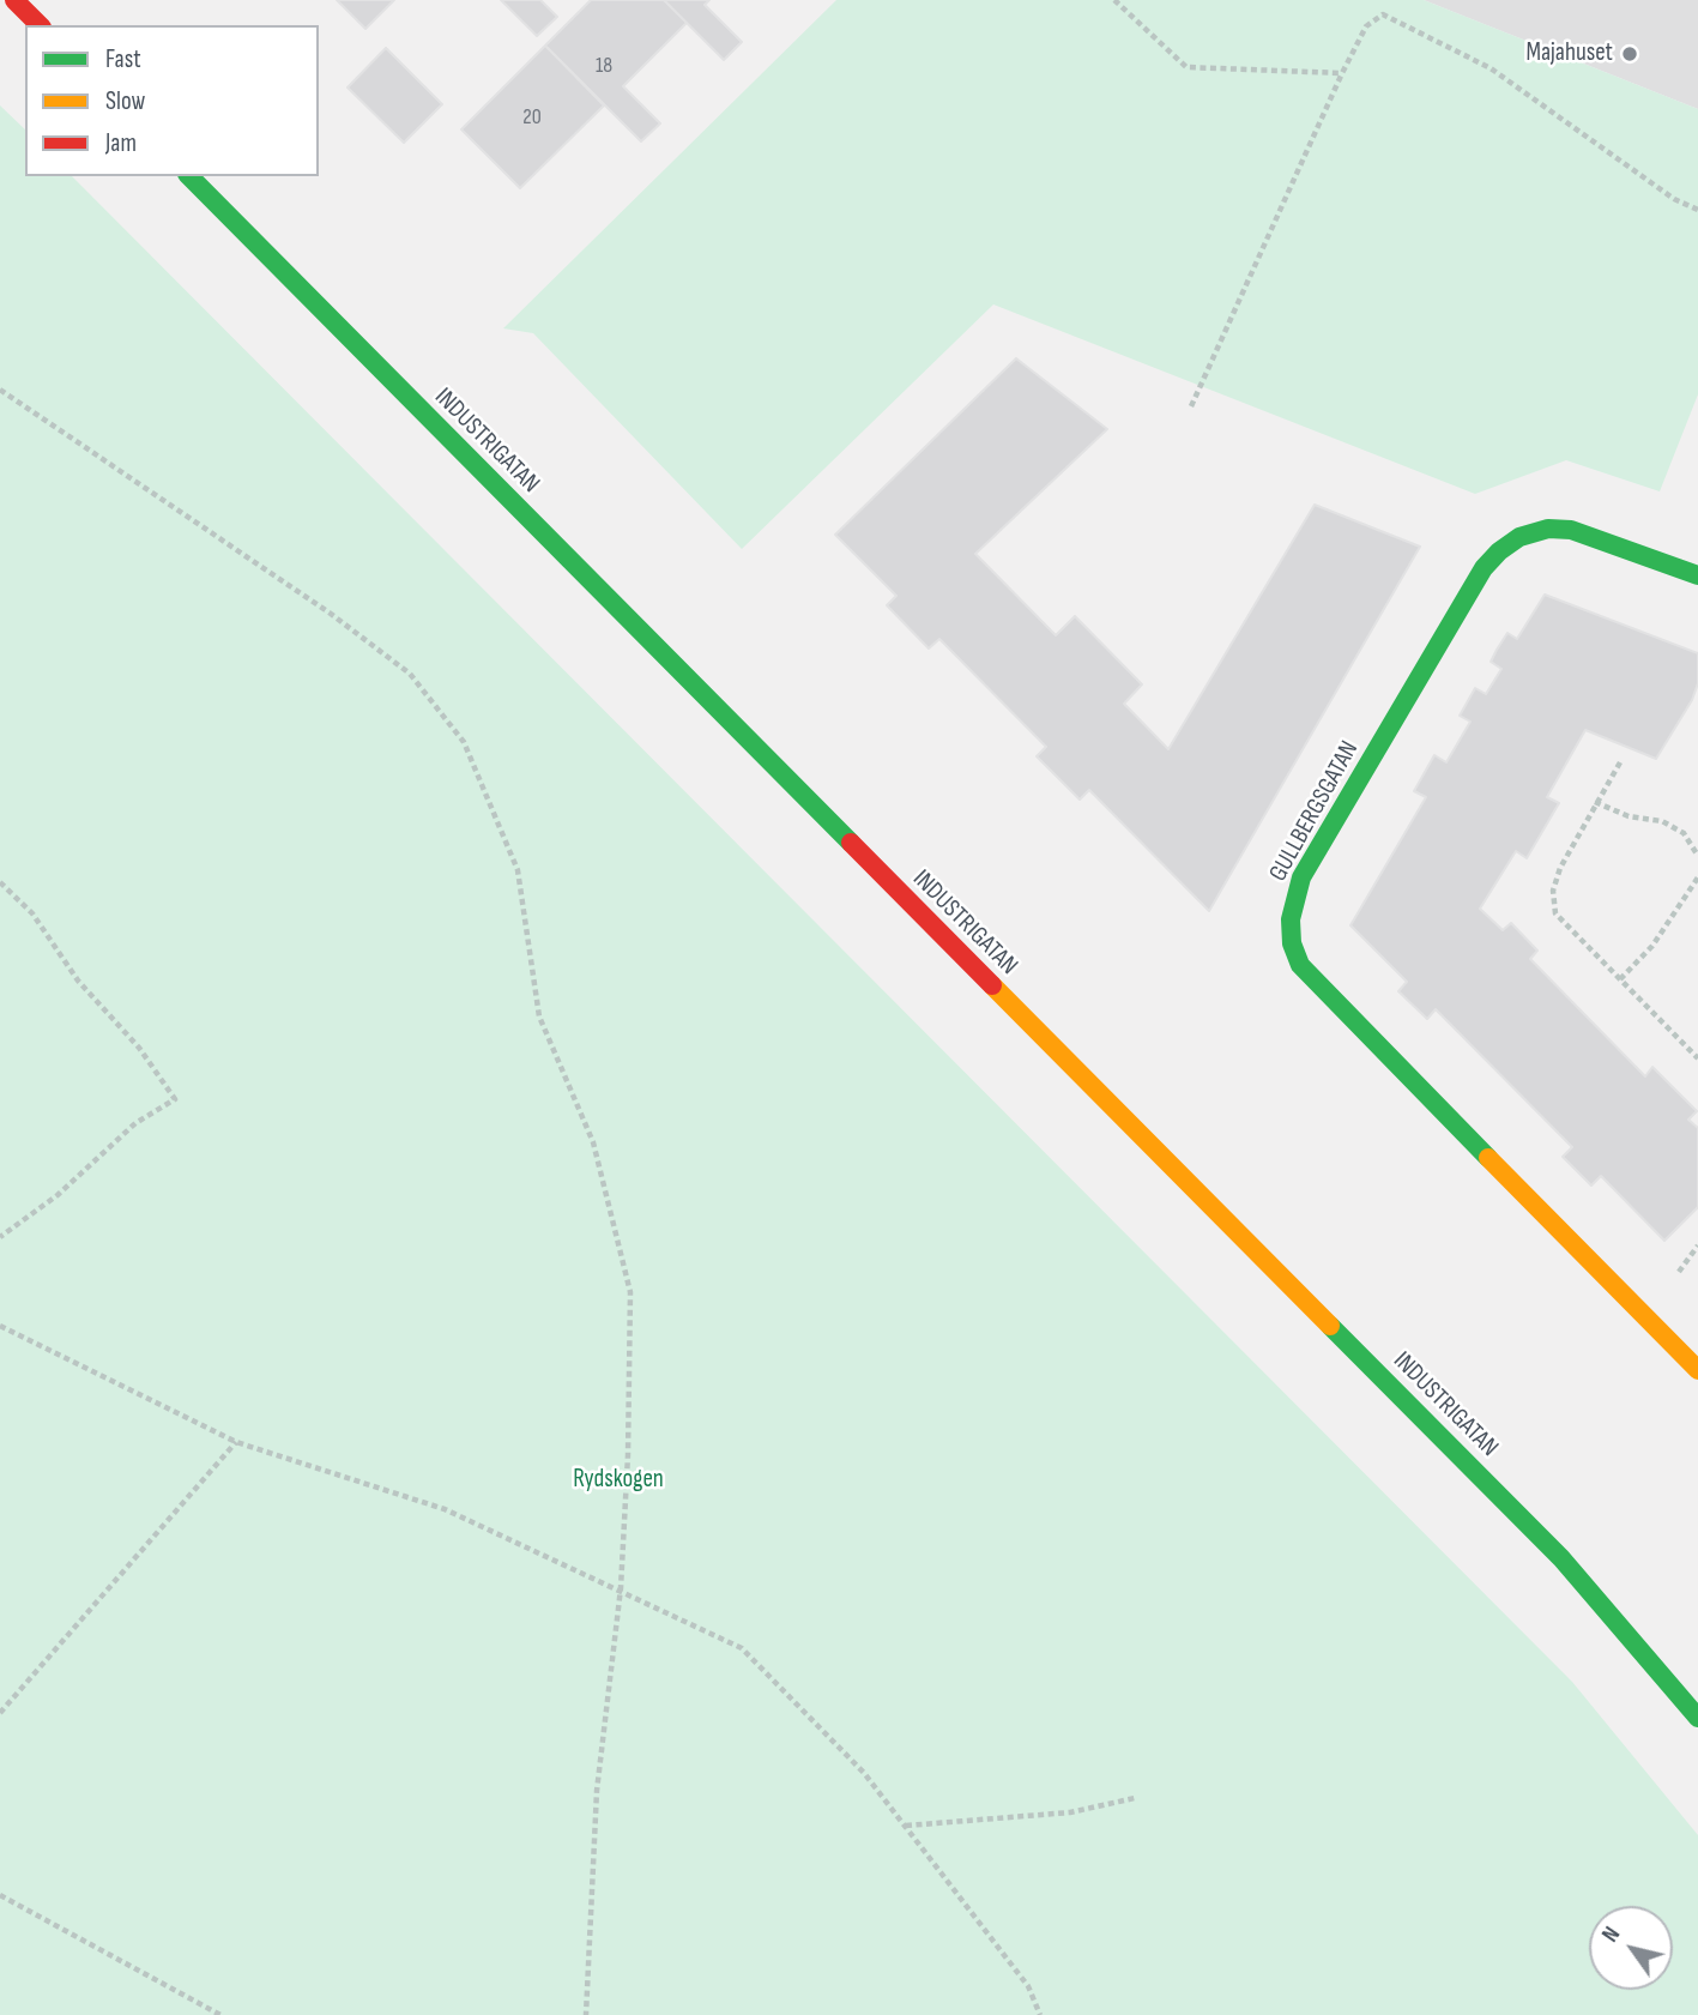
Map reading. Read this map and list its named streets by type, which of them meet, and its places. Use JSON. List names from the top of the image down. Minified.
{"streets":{"main road":["INDUSTRIGATAN","GULLBERGSGATAN"]},"parks":["Rydskogen"],"places":["Majahuset"],"house_numbers":["18","20"],"legend":["Fast","Slow","Jam"],"north":"top left"}
